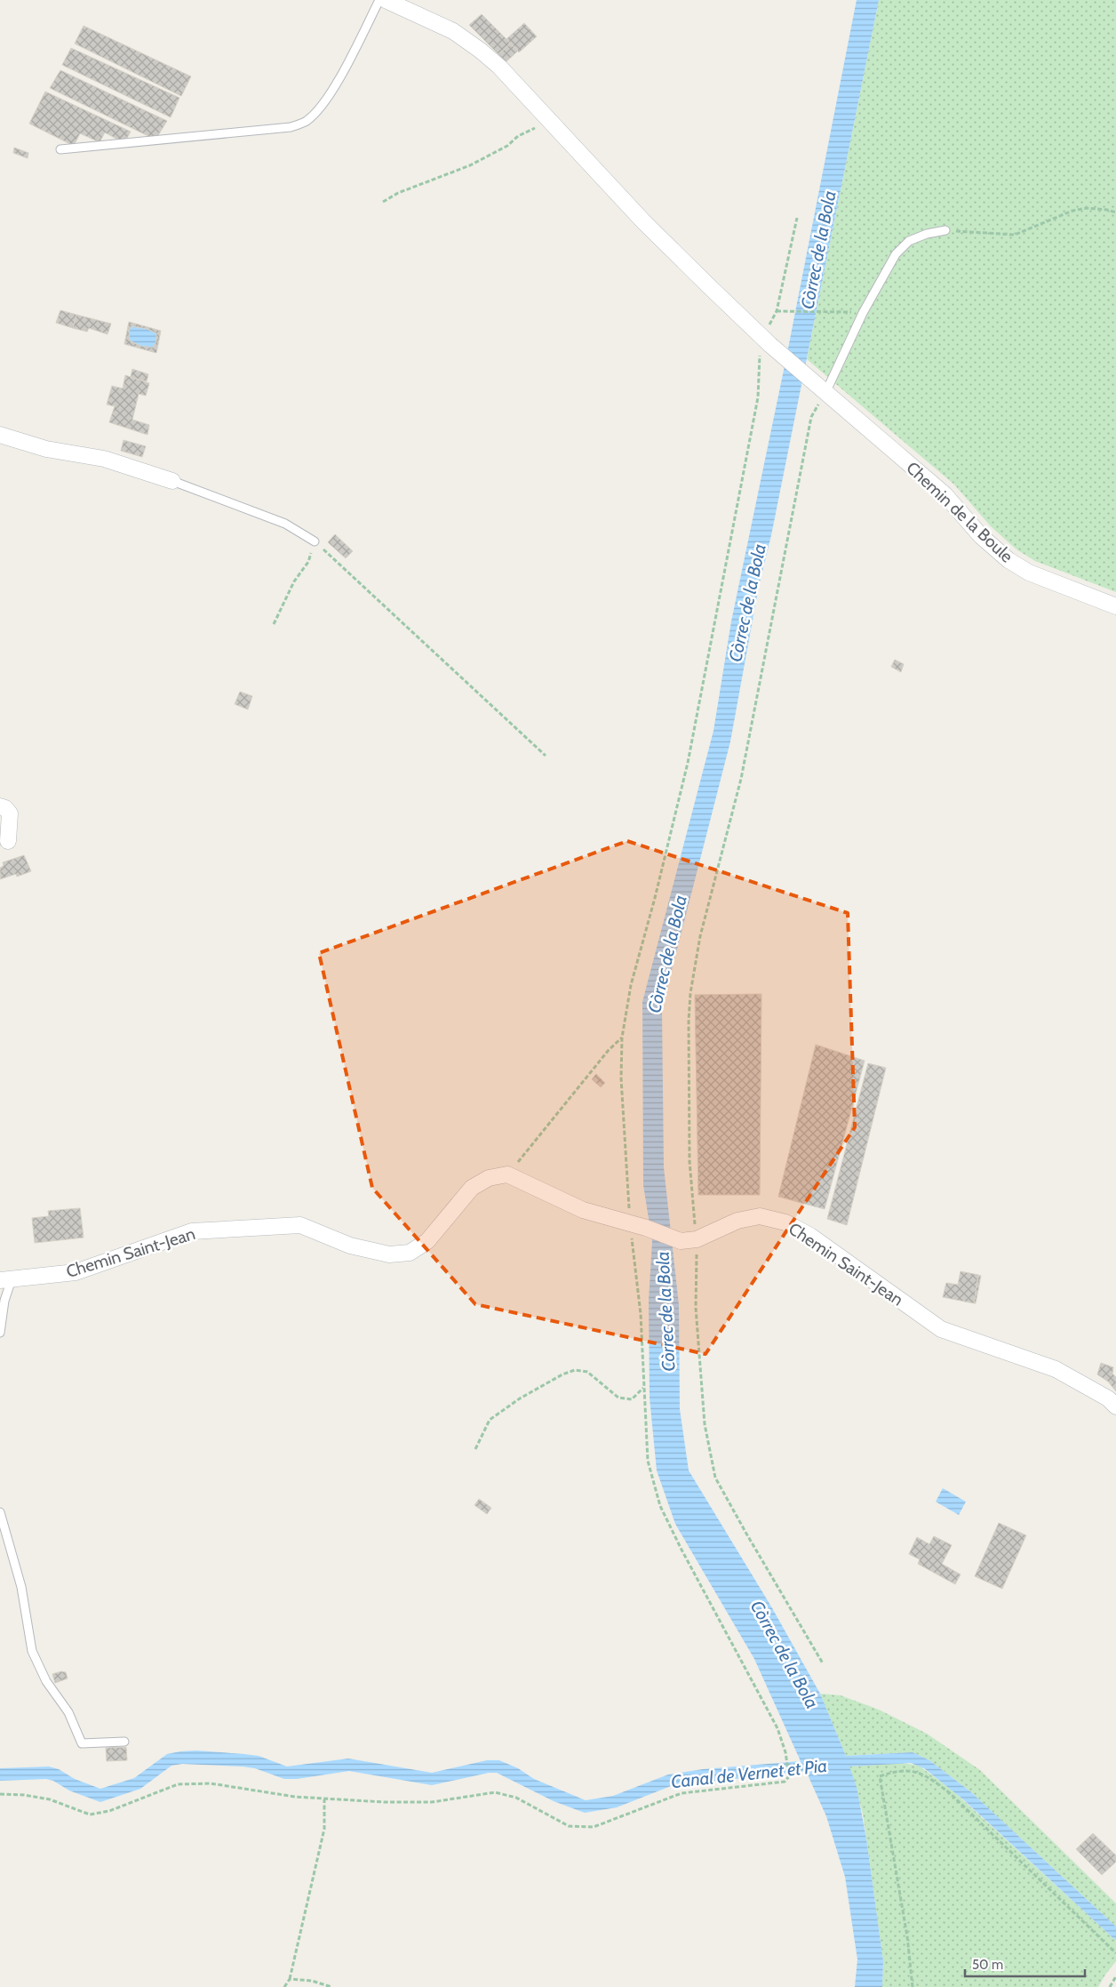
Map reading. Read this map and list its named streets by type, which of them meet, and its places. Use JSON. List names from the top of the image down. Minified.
{"streets":{"street":["Chemin de la Boule","Chemin Saint-Jean"]},"water":["Còrrec de la Bola","Canal de Vernet et Pia"],"scale_bar":"50 m"}
